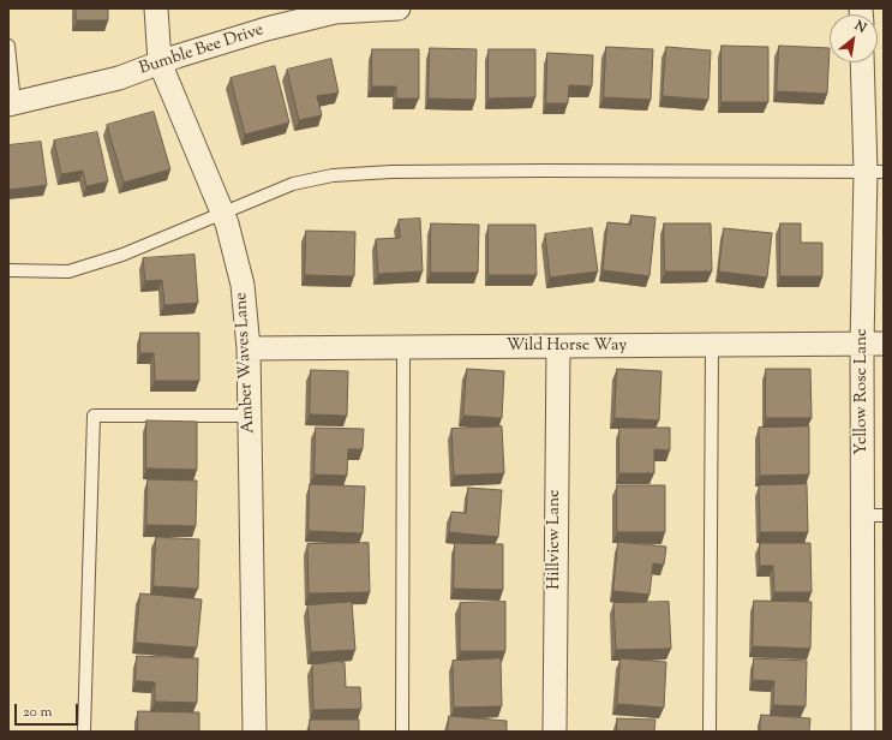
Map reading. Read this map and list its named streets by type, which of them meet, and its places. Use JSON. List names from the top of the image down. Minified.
{"streets":{"street":["Bumble Bee Drive","Wild Horse Way","Amber Waves Lane","Yellow Rose Lane","Hillview Lane"]},"crossings":[["Bumble Bee Drive","Amber Waves Lane"],["Wild Horse Way","Amber Waves Lane"],["Wild Horse Way","Yellow Rose Lane"],["Wild Horse Way","Hillview Lane"]],"scale_bar":"20 m","north":"top right"}
